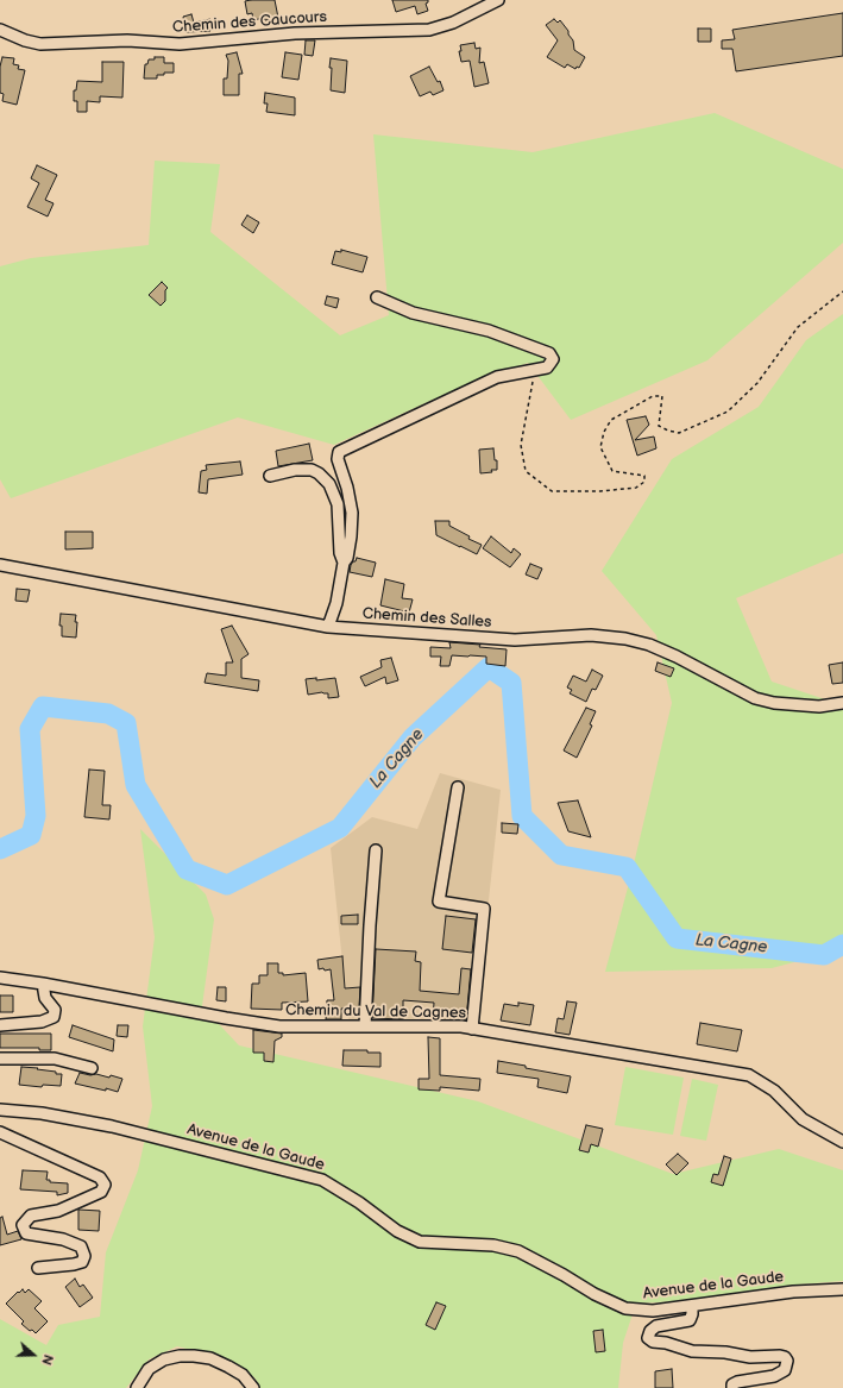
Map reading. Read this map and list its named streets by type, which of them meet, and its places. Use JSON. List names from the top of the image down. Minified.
{"streets":{"street":["Chemin des Caucours","Chemin des Salles","Chemin du Val de Cagnes","Avenue de la Gaude"]},"water":["La Cagne"],"north":"right"}
